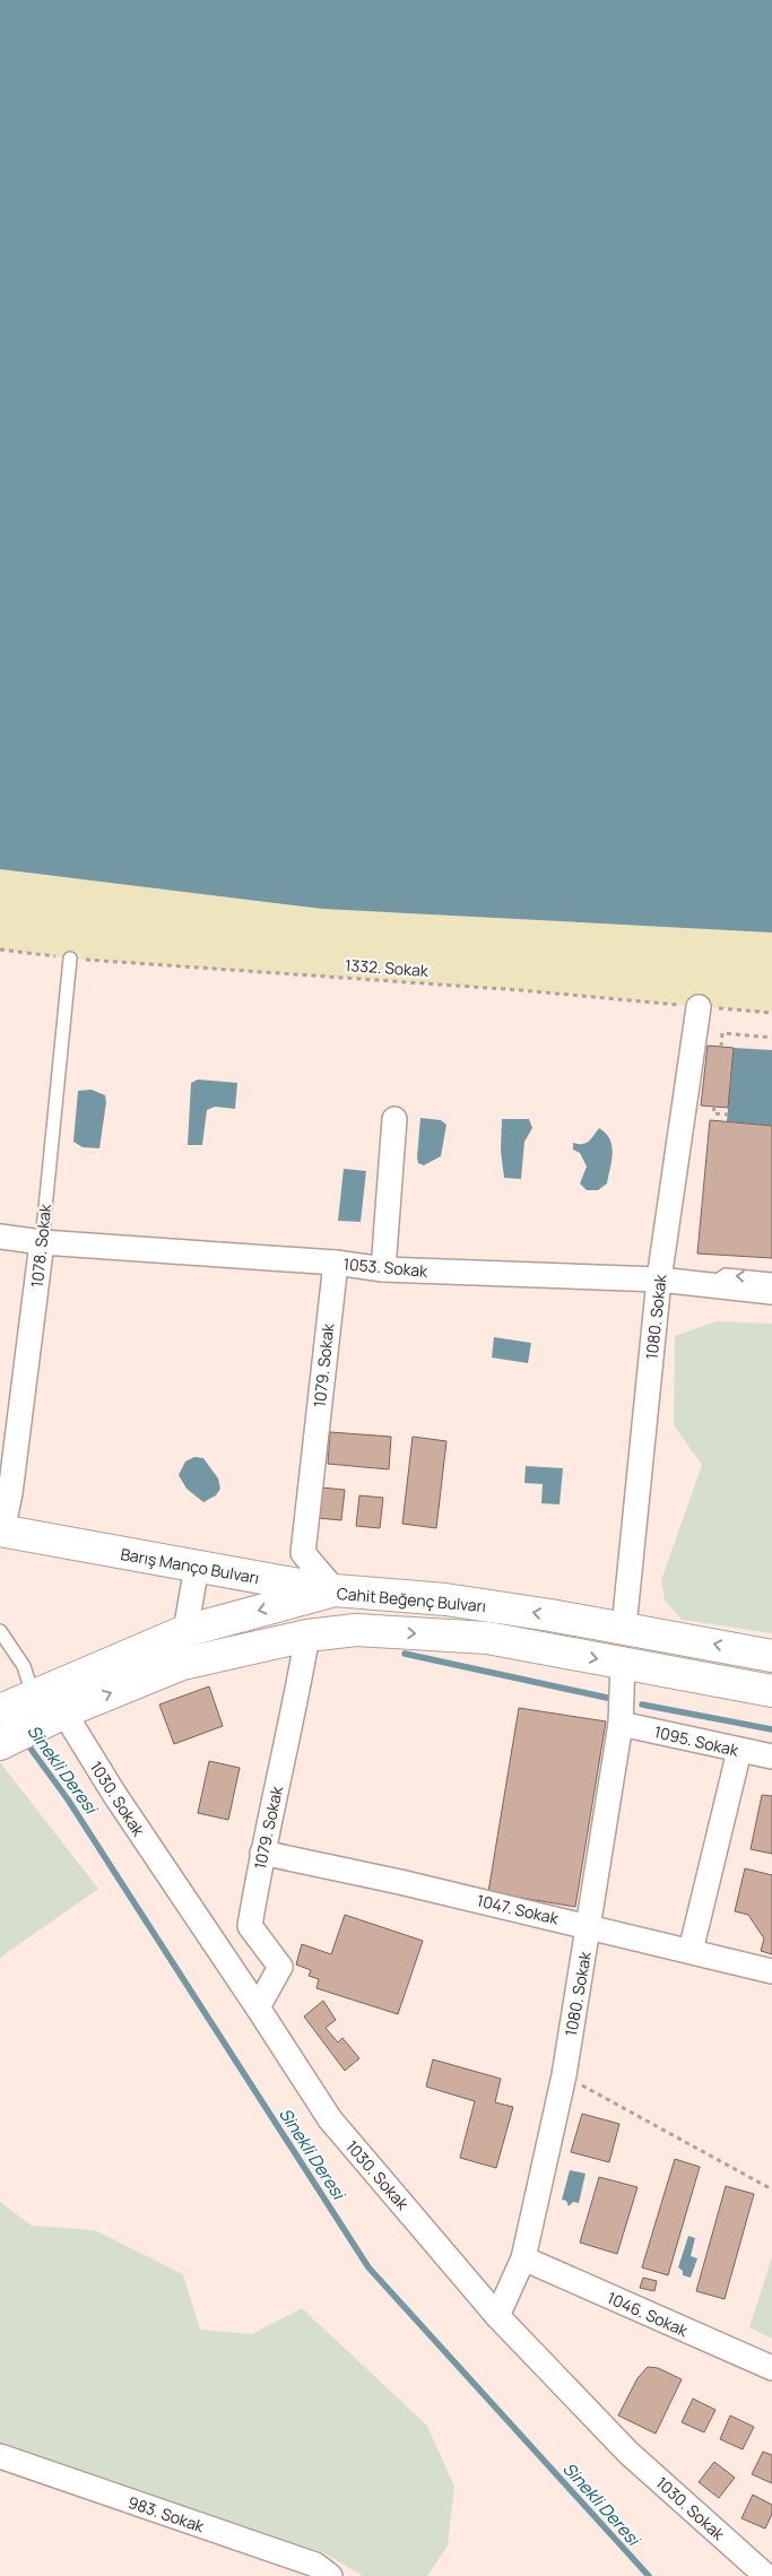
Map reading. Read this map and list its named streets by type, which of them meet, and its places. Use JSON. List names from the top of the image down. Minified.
{"streets":{"main road":["Barış Manço Bulvarı","Cahit Beğenç Bulvarı"],"street":["1078. Sokak","1053. Sokak","1080. Sokak","1079. Sokak","1095. Sokak","1030. Sokak","1047. Sokak","1046. Sokak","983. Sokak"],"path":["1332. Sokak"]},"crossings":[["1332. Sokak","1078. Sokak"],["1332. Sokak","1080. Sokak"],["1078. Sokak","1053. Sokak"],["1078. Sokak","Barış Manço Bulvarı"],["1053. Sokak","1080. Sokak"],["1053. Sokak","1079. Sokak"],["1080. Sokak","Cahit Beğenç Bulvarı"],["1080. Sokak","1095. Sokak"],["1080. Sokak","1030. Sokak"],["1080. Sokak","1047. Sokak"],["1080. Sokak","1046. Sokak"],["1079. Sokak","Barış Manço Bulvarı"],["1079. Sokak","Cahit Beğenç Bulvarı"],["1079. Sokak","1030. Sokak"],["1079. Sokak","1047. Sokak"],["Barış Manço Bulvarı","Cahit Beğenç Bulvarı"],["Cahit Beğenç Bulvarı","1030. Sokak"]],"water":["Sinekli Deresi"]}
